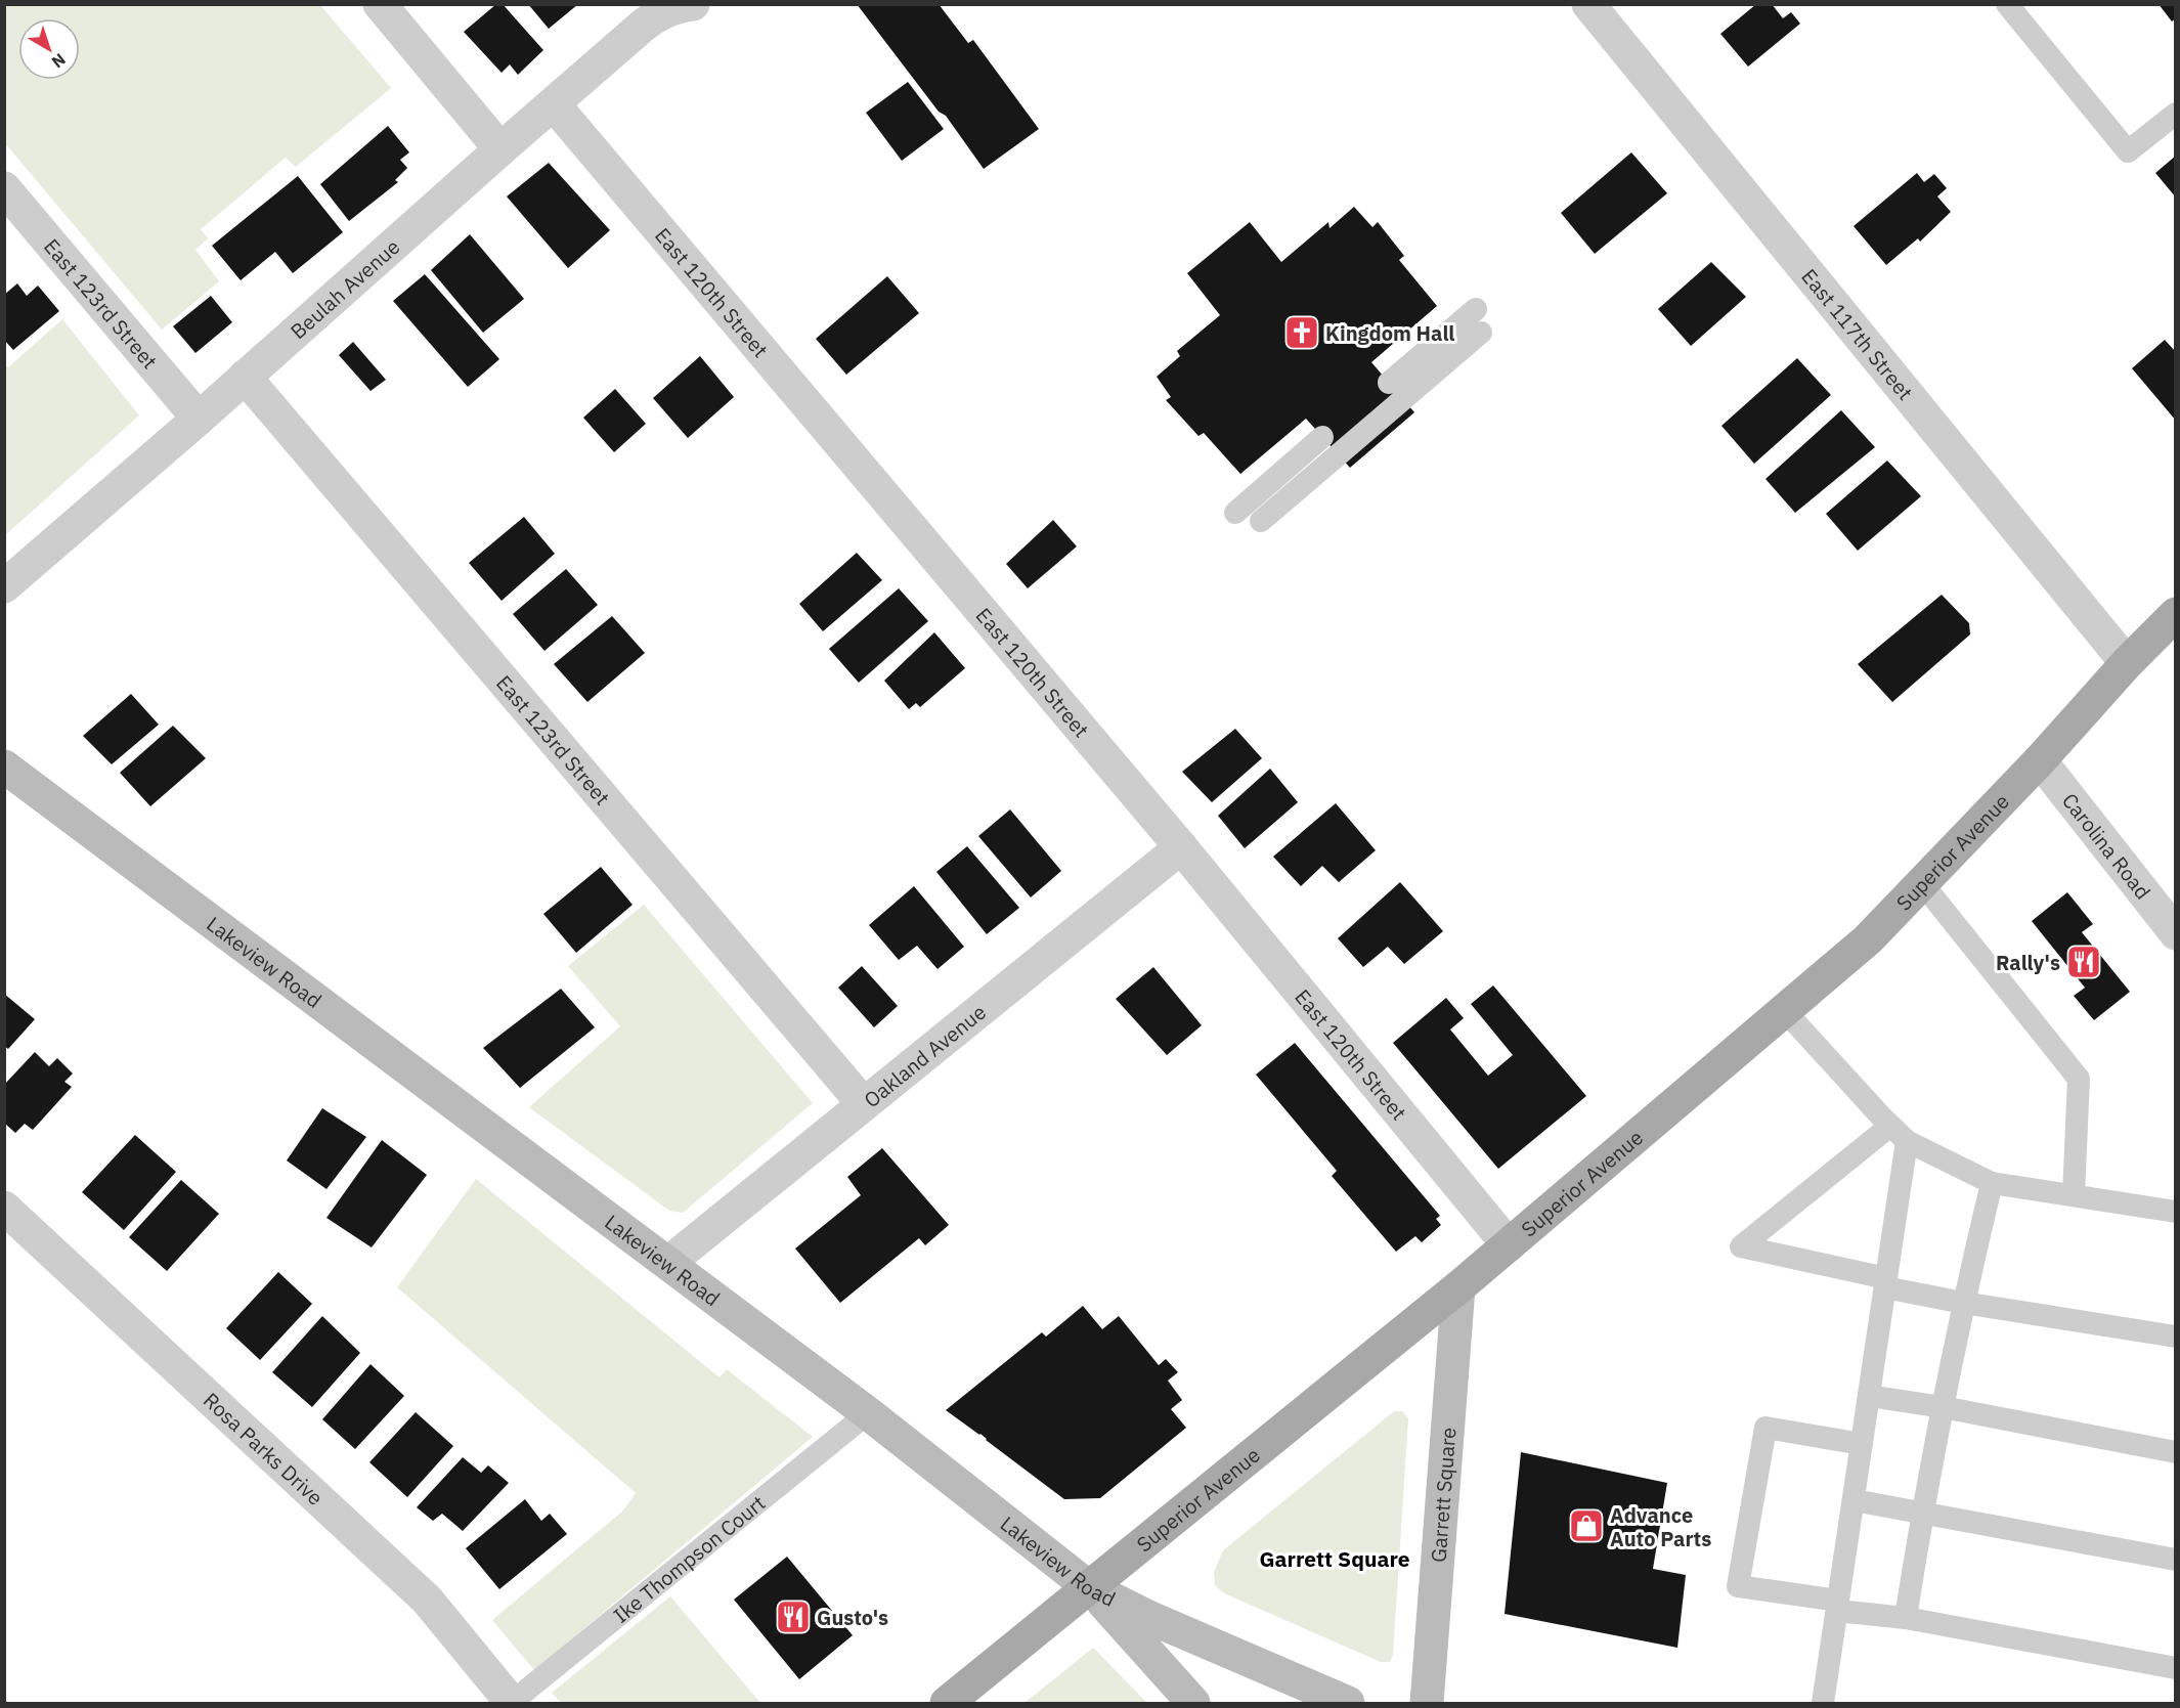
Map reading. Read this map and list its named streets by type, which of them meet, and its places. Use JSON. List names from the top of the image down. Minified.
{"streets":{"main road":["Superior Avenue"],"street":["Beulah Avenue","East 120th Street","East 123rd Street","East 117th Street","Carolina Road","Lakeview Road","Oakland Avenue","Rosa Parks Drive","Garrett Square"],"lane":["Ike Thompson Court"]},"crossings":[["Beulah Avenue","East 120th Street"],["Beulah Avenue","East 123rd Street"],["East 120th Street","Superior Avenue"],["East 120th Street","Oakland Avenue"],["East 123rd Street","Oakland Avenue"],["East 117th Street","Superior Avenue"],["Carolina Road","Superior Avenue"],["Superior Avenue","Lakeview Road"],["Superior Avenue","Garrett Square"],["Lakeview Road","Oakland Avenue"],["Lakeview Road","Ike Thompson Court"],["Rosa Parks Drive","Ike Thompson Court"]],"districts":["Garrett Square"],"places":{"church":["Kingdom Hall"],"restaurant":["Rally's","Gusto's"],"shop":["Advance Auto Parts"]},"north":"bottom right"}
